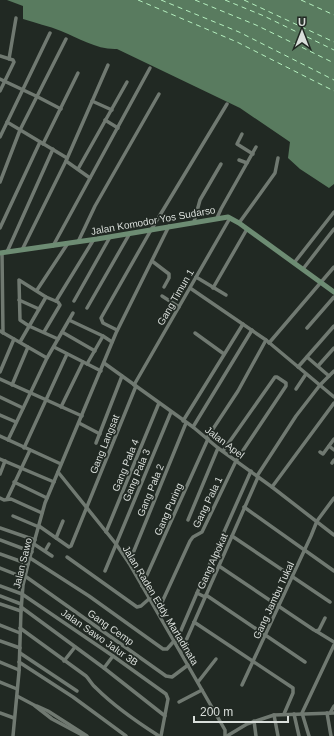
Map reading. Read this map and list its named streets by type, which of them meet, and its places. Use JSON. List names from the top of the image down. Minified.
{"streets":{"street":["Jalan Komodor Yos Sudarso","Gang Timun 1","Jalan Apel","Gang Langsat","Gang Pala 4","Gang Pala 3","Gang Pala 2","Gang Pala 1","Gang Puring","Gang Alpokat","Jalan Sawo","Gang Jambu Tukal","Jalan Raden Eddy Martadinata","Gang Cemp","Jalan Sawo Jalur 3B"]},"crossings":[["Jalan Komodor Yos Sudarso","Gang Timun 1"],["Jalan Komodor Yos Sudarso","Gang Puring"],["Gang Timun 1","Jalan Apel"],["Gang Timun 1","Gang Langsat"],["Jalan Apel","Gang Langsat"],["Jalan Apel","Gang Pala 4"],["Jalan Apel","Gang Pala 3"],["Jalan Apel","Gang Pala 2"],["Jalan Apel","Gang Pala 1"],["Jalan Apel","Gang Puring"],["Jalan Apel","Gang Alpokat"],["Jalan Apel","Gang Jambu Tukal"],["Gang Langsat","Jalan Raden Eddy Martadinata"],["Gang Pala 4","Jalan Raden Eddy Martadinata"],["Gang Pala 3","Jalan Raden Eddy Martadinata"],["Gang Pala 2","Jalan Raden Eddy Martadinata"],["Gang Pala 1","Jalan Raden Eddy Martadinata"],["Gang Puring","Jalan Raden Eddy Martadinata"],["Gang Alpokat","Jalan Raden Eddy Martadinata"],["Jalan Sawo","Jalan Raden Eddy Martadinata"],["Jalan Sawo","Gang Cemp"],["Jalan Sawo","Jalan Sawo Jalur 3B"],["Jalan Raden Eddy Martadinata","Gang Cemp"]],"scale_bar":"200 m","north":"top"}
